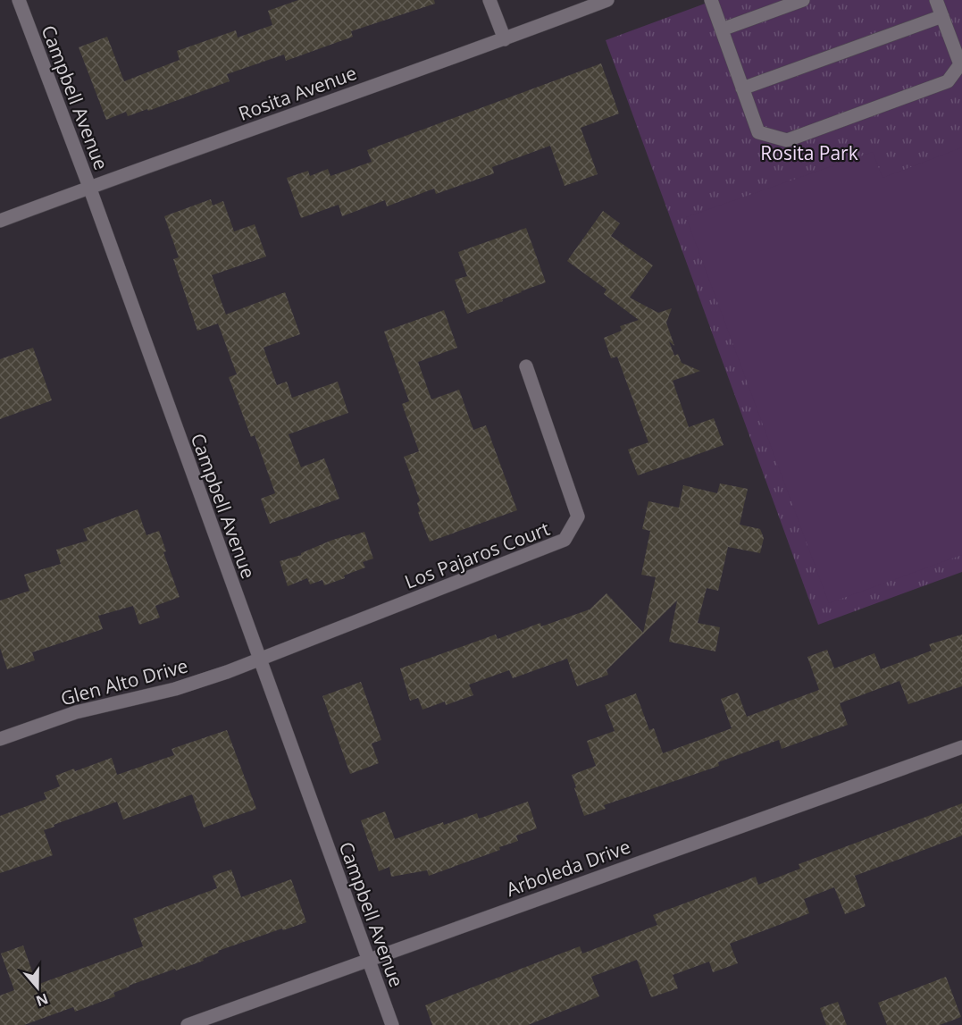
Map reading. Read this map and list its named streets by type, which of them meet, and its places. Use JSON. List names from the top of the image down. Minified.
{"streets":{"street":["Rosita Avenue","Campbell Avenue","Los Pajaros Court","Glen Alto Drive","Arboleda Drive"]},"crossings":[["Rosita Avenue","Campbell Avenue"],["Campbell Avenue","Los Pajaros Court"],["Campbell Avenue","Glen Alto Drive"],["Campbell Avenue","Arboleda Drive"],["Los Pajaros Court","Glen Alto Drive"]],"parks":["Rosita Park"],"north":"bottom"}
